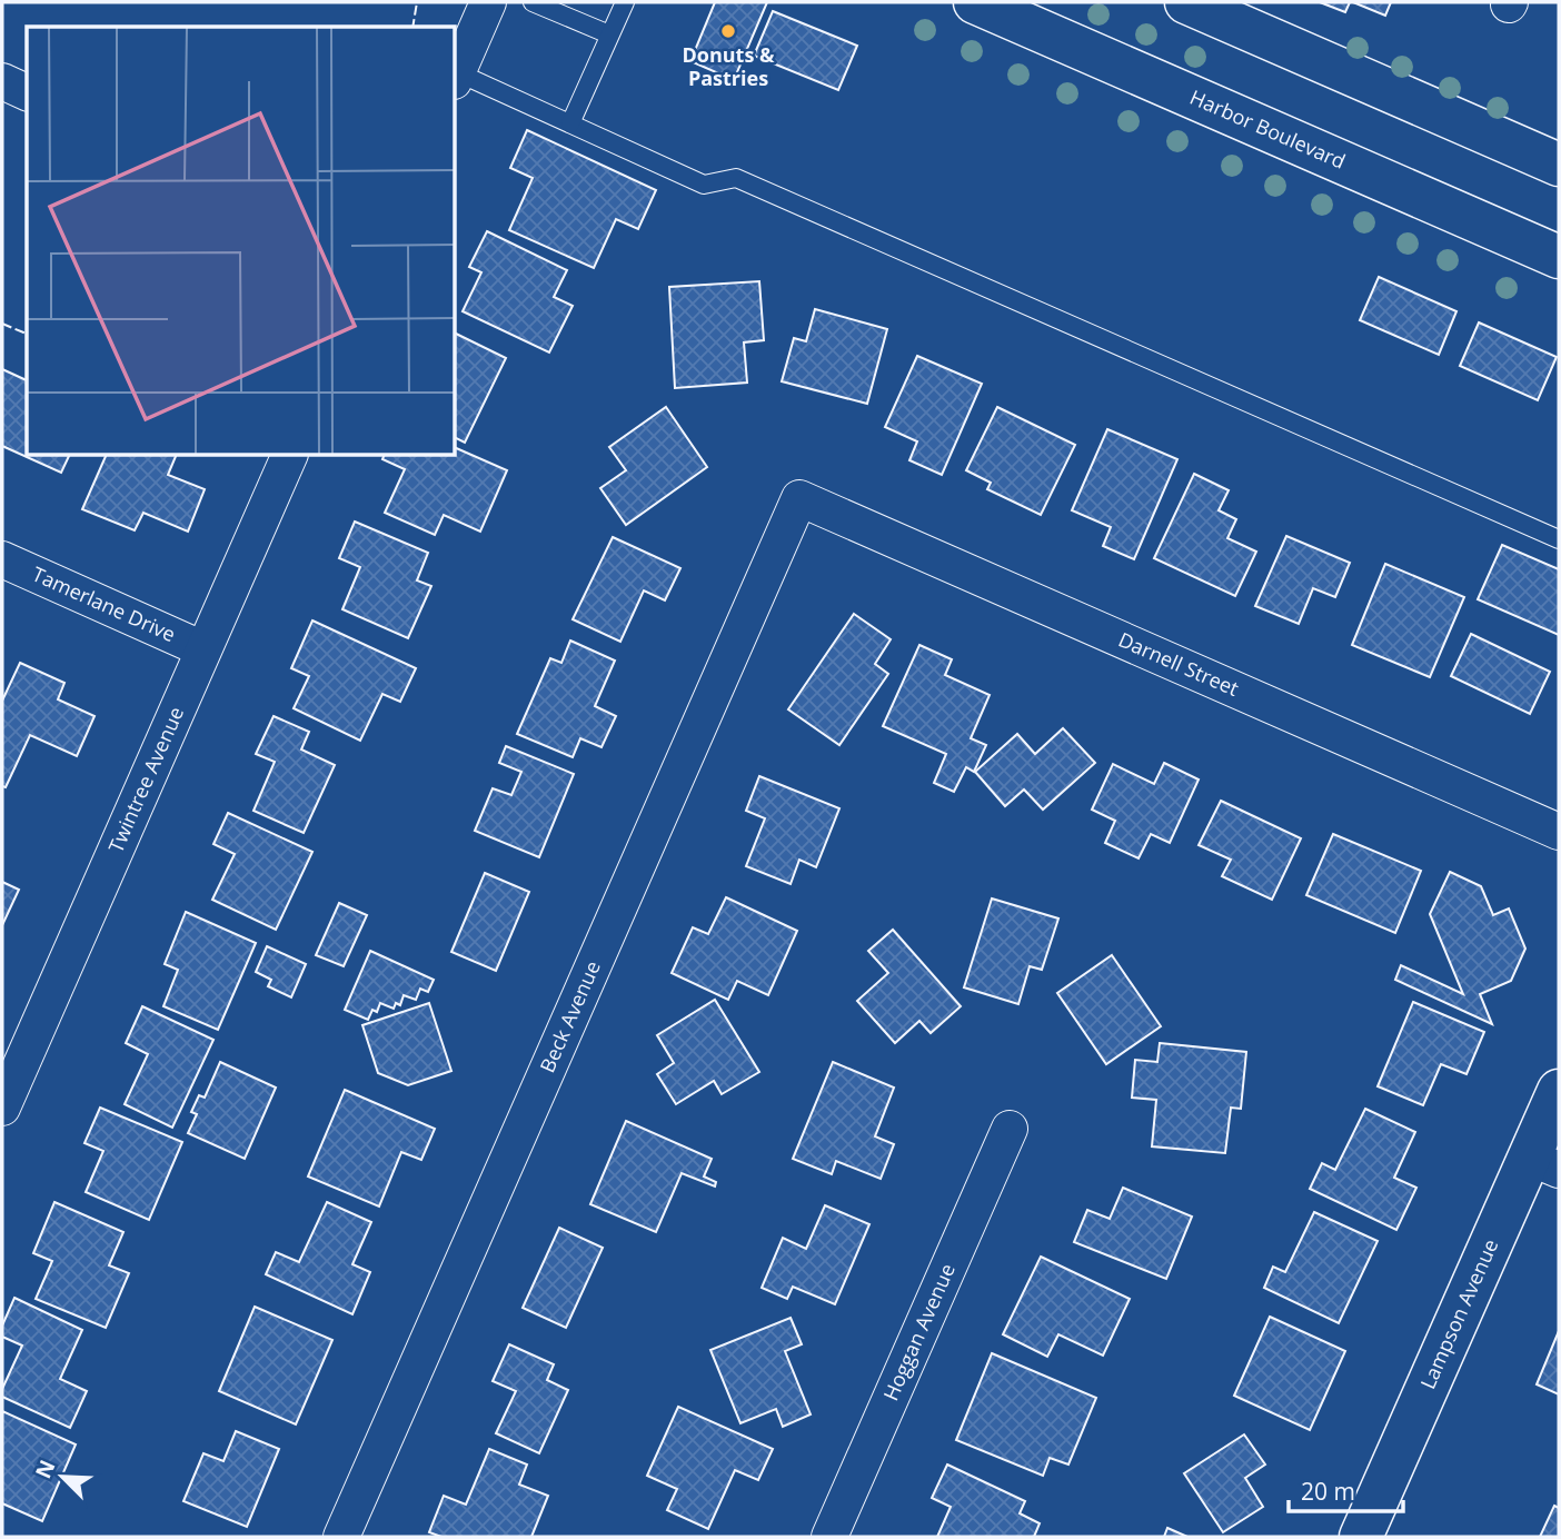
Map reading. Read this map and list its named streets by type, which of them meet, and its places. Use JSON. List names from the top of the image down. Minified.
{"streets":{"main road":["Harbor Boulevard","Lampson Avenue"],"street":["Tamerlane Drive","Darnell Street","Twintree Avenue","Beck Avenue","Hoggan Avenue"]},"crossings":[["Tamerlane Drive","Twintree Avenue"],["Darnell Street","Beck Avenue"]],"places":["Donuts & Pastries"],"scale_bar":"20 m","north":"top left"}
